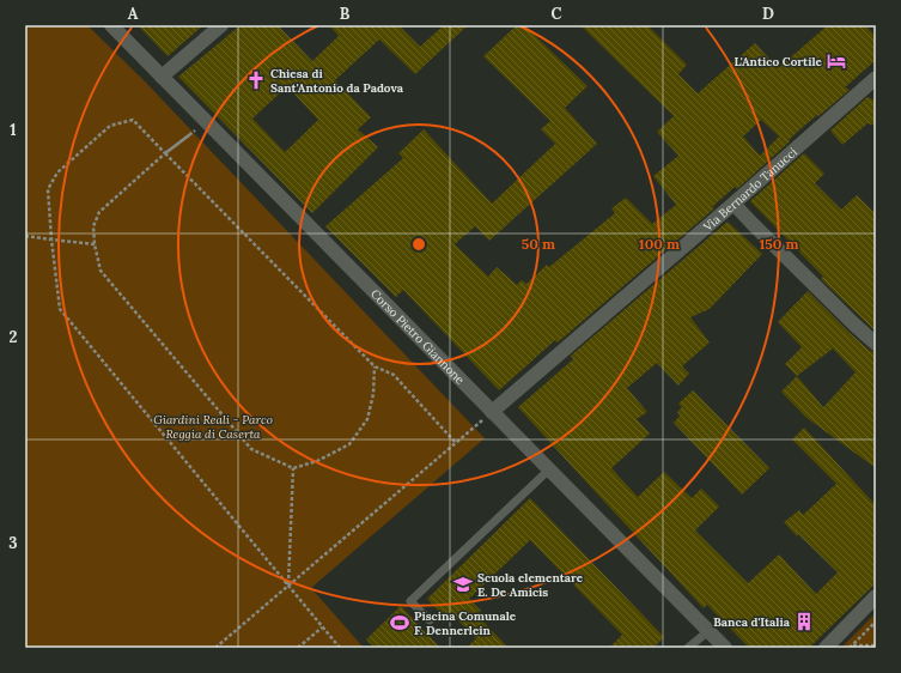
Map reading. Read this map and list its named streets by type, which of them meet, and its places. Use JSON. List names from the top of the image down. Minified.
{"streets":{"street":["Via Bernardo Tanucci","Corso Pietro Giannone"]},"crossings":[["Via Bernardo Tanucci","Corso Pietro Giannone"]],"parks":["Giardini Reali - Parco Reggia di Caserta"],"places":{"hotel":["L'Antico Cortile"],"church":["Chiesa di Sant'Antonio da Padova"],"school or university":["Scuola elementare E. De Amicis"],"building":["Banca d'Italia"],"sports":["Piscina Comunale F. Dennerlein"]},"grid":{"columns":["A","B","C","D"],"rows":["1","2","3"]},"rings":["50 m","100 m","150 m"]}
